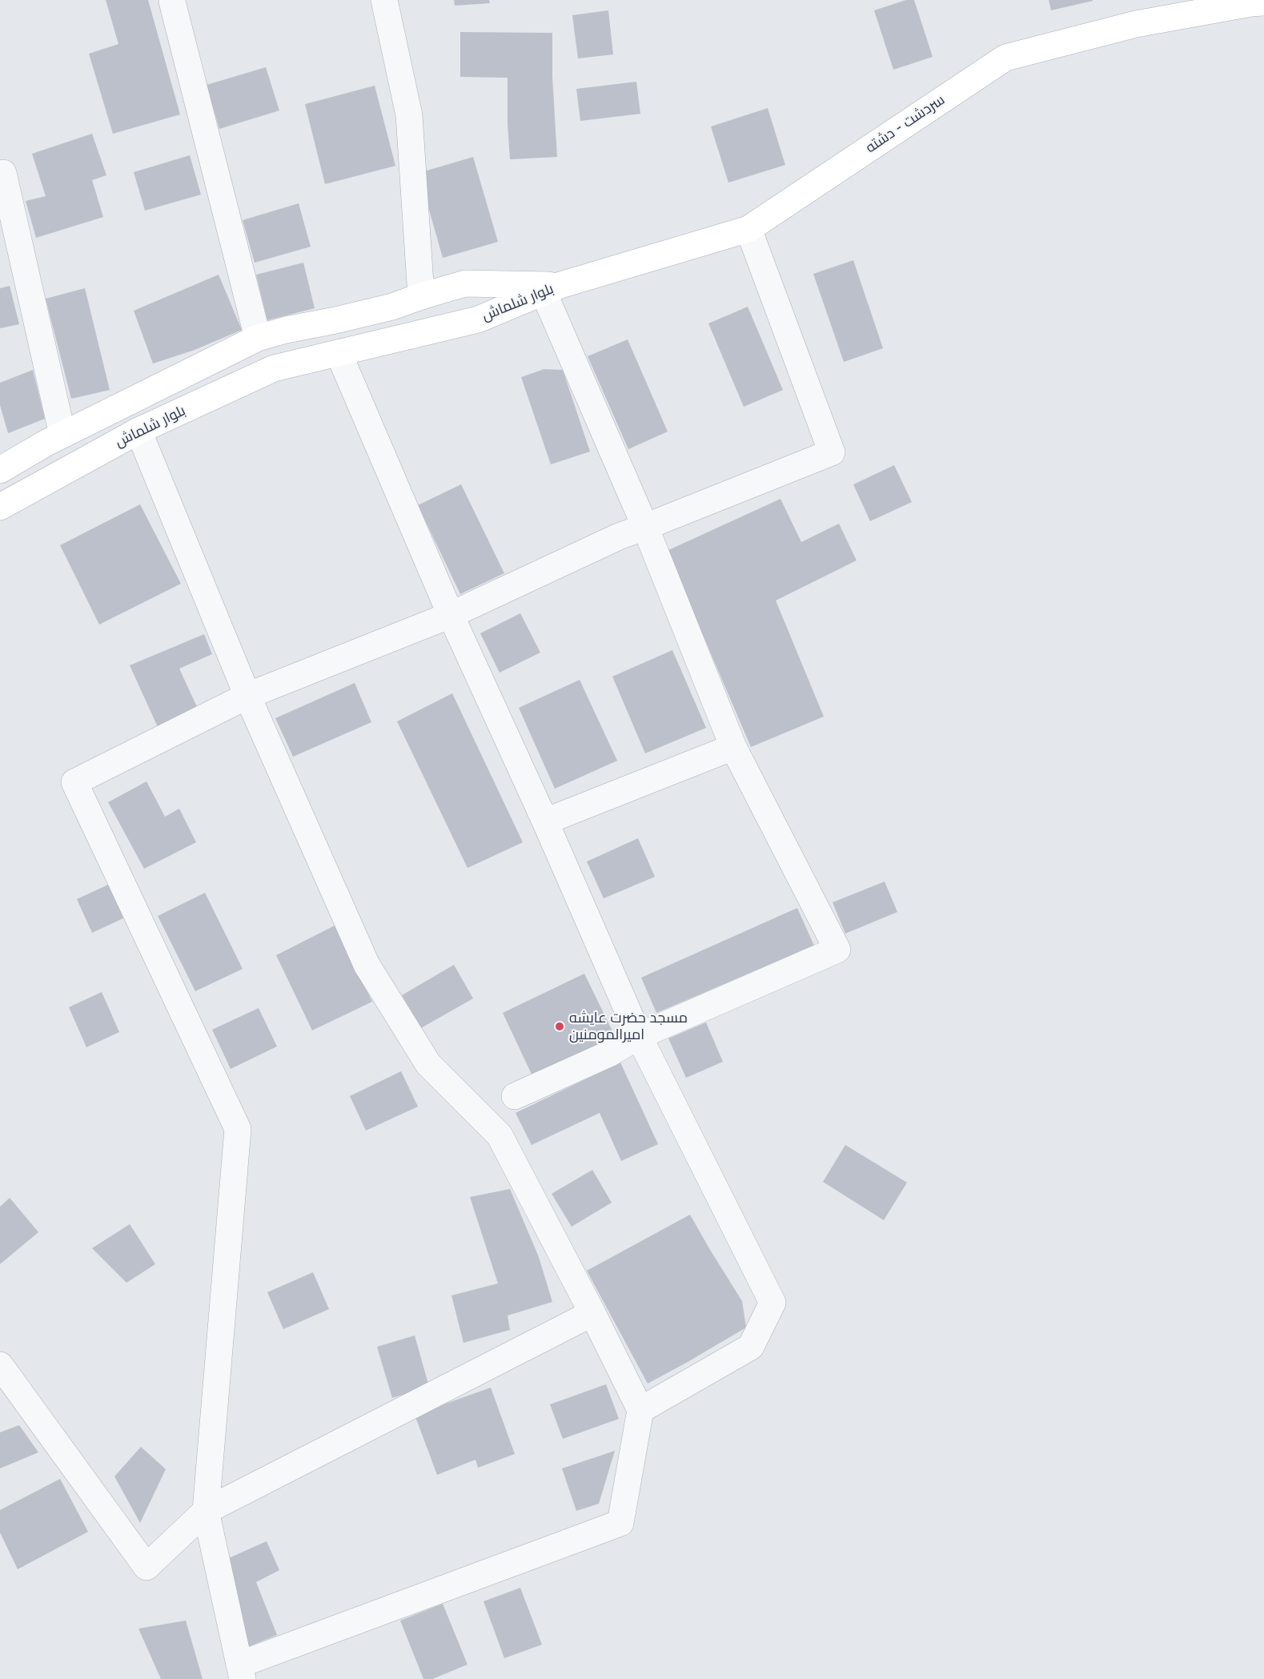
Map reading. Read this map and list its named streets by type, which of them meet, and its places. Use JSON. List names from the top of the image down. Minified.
{"streets":{"main road":["سردشت - دشته","بلوار شلماش"]},"crossings":[["سردشت - دشته","بلوار شلماش"]],"places":["مسجد حضرت عایشه امیرالمومنین"]}
